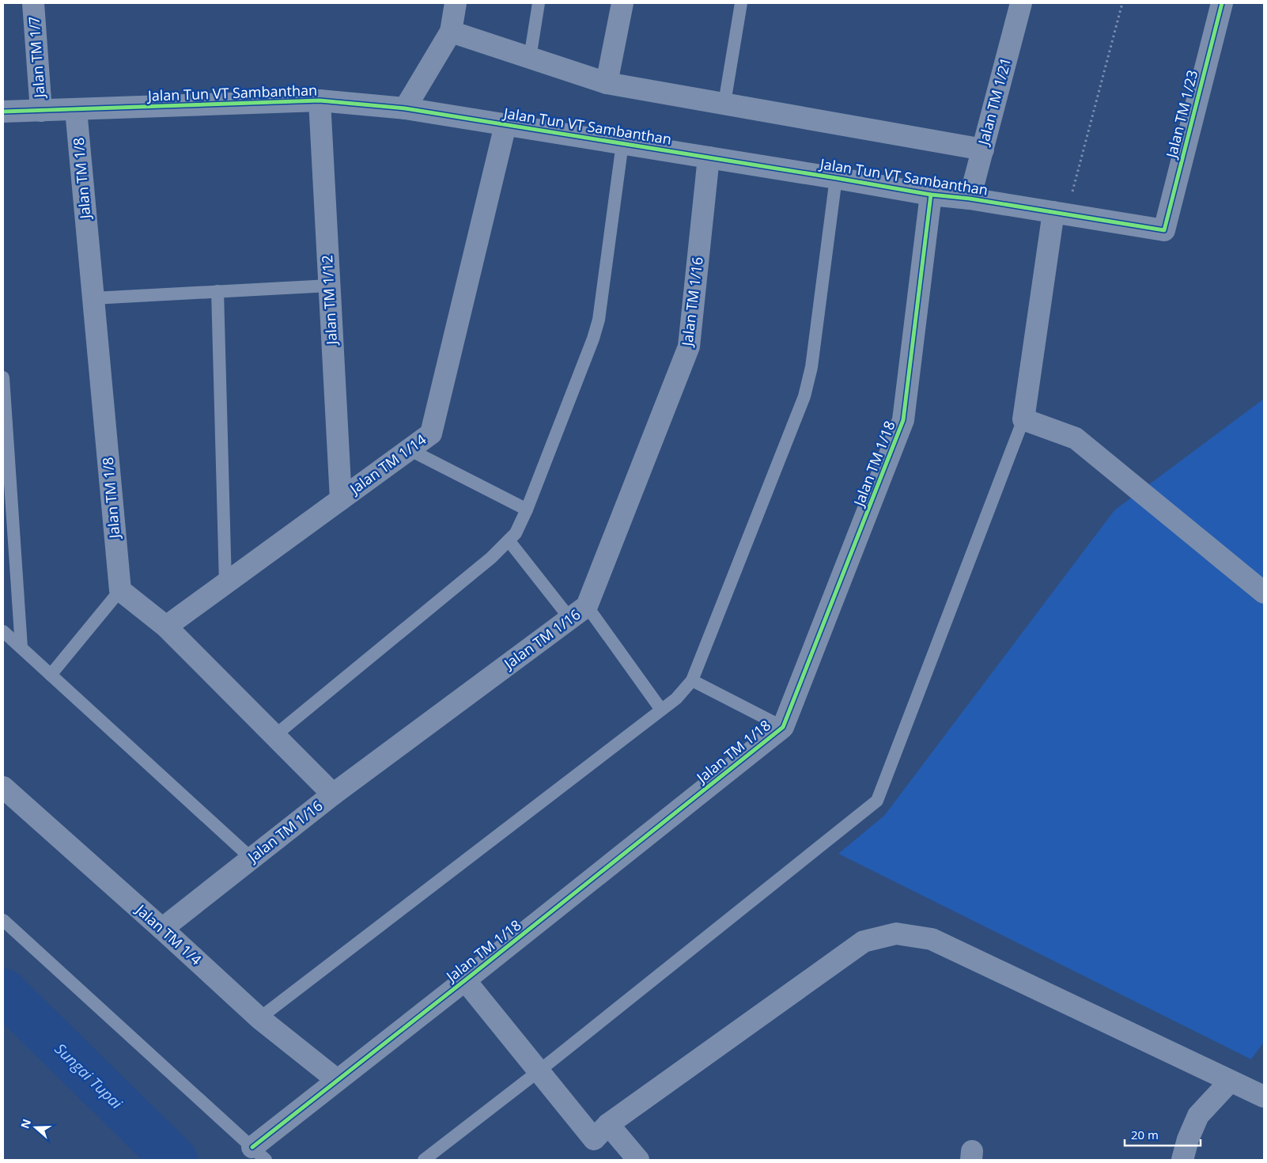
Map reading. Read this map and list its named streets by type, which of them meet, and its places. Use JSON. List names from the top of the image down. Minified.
{"streets":{"street":["Jalan TM 1/7","Jalan Tun VT Sambanthan","Jalan TM 1/21","Jalan TM 1/23","Jalan TM 1/8","Jalan TM 1/12","Jalan TM 1/16","Jalan TM 1/18","Jalan TM 1/14","Jalan TM 1/4"]},"crossings":[["Jalan TM 1/7","Jalan Tun VT Sambanthan"],["Jalan Tun VT Sambanthan","Jalan TM 1/21"],["Jalan Tun VT Sambanthan","Jalan TM 1/23"],["Jalan Tun VT Sambanthan","Jalan TM 1/8"],["Jalan Tun VT Sambanthan","Jalan TM 1/12"],["Jalan Tun VT Sambanthan","Jalan TM 1/16"],["Jalan Tun VT Sambanthan","Jalan TM 1/18"],["Jalan Tun VT Sambanthan","Jalan TM 1/14"],["Jalan TM 1/12","Jalan TM 1/14"],["Jalan TM 1/16","Jalan TM 1/4"],["Jalan TM 1/18","Jalan TM 1/4"]],"water":["Sungai Tupai"],"scale_bar":"20 m","north":"left"}
